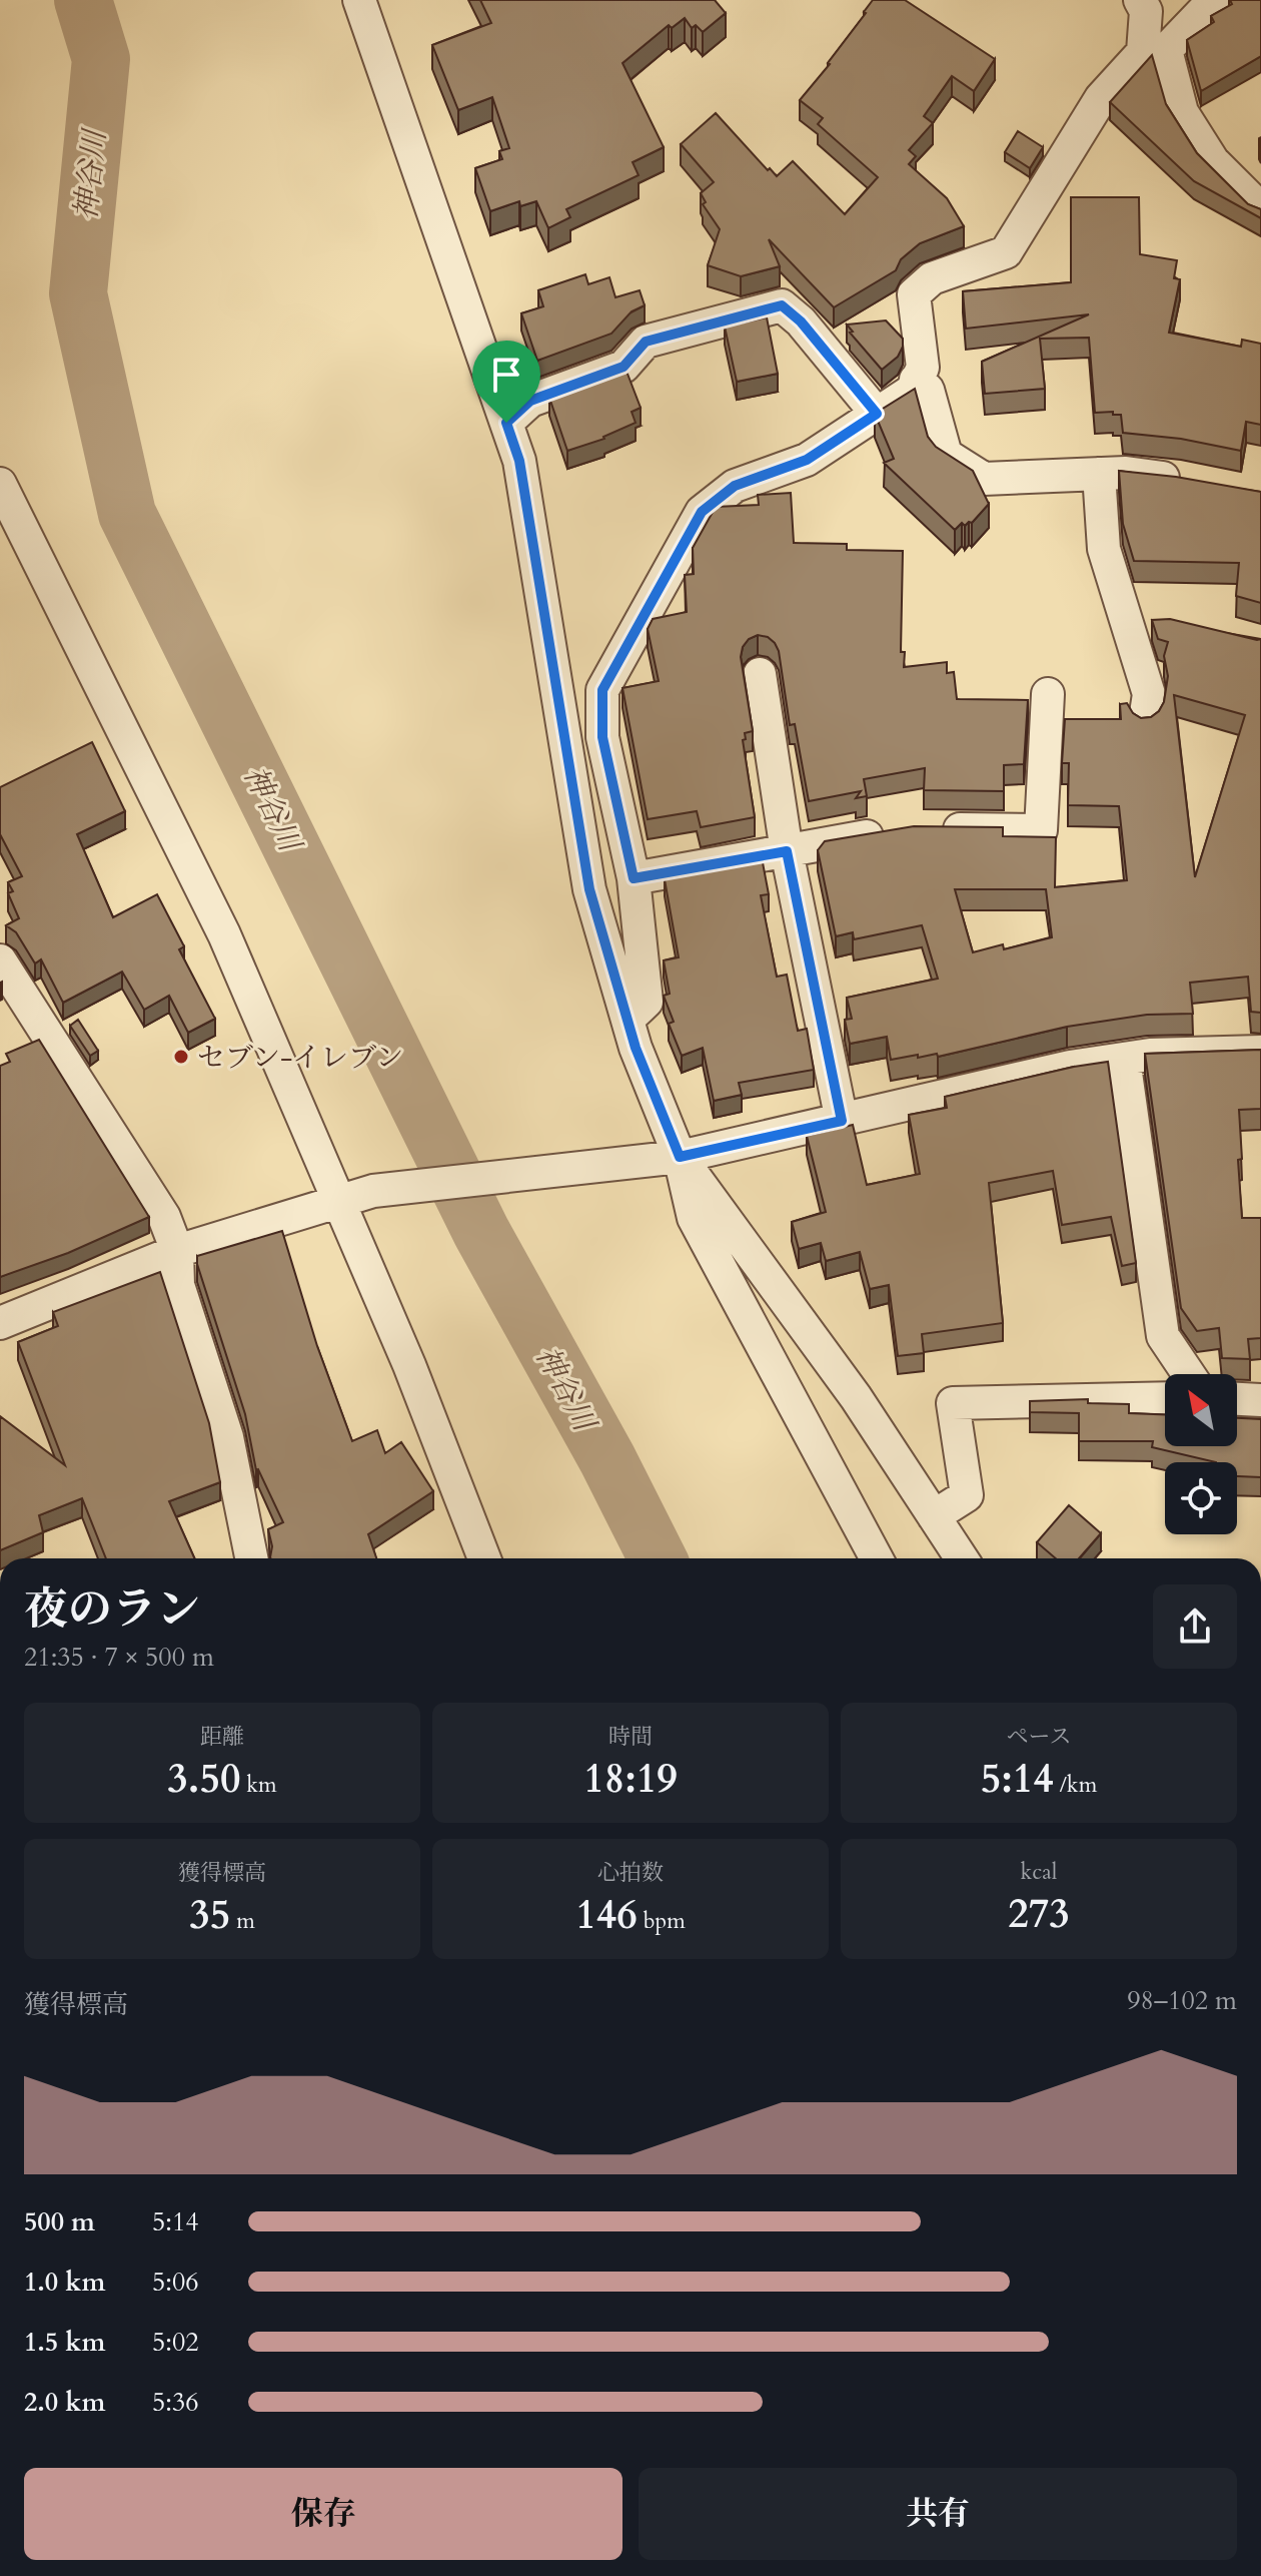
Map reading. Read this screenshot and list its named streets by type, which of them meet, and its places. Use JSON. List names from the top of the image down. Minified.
{"water":["神谷川"],"places":["セブン-イレブン"],"north":"top left","page":{"heading":["夜のラン","21:35 · 7 × 500 m"],"stats":[["距離","3.50 km"],["時間","18:19"],["ペース","5:14 /km"],["獲得標高","35 m"],["心拍数","146 bpm"],["kcal","273"]],"chart":["獲得標高","98–102 m"],"list":[{"name":"500 m","note":"5:14"},{"name":"1.0 km","note":"5:06"},{"name":"1.5 km","note":"5:02"},{"name":"2.0 km","note":"5:36"}],"buttons":["保存","共有"]}}
